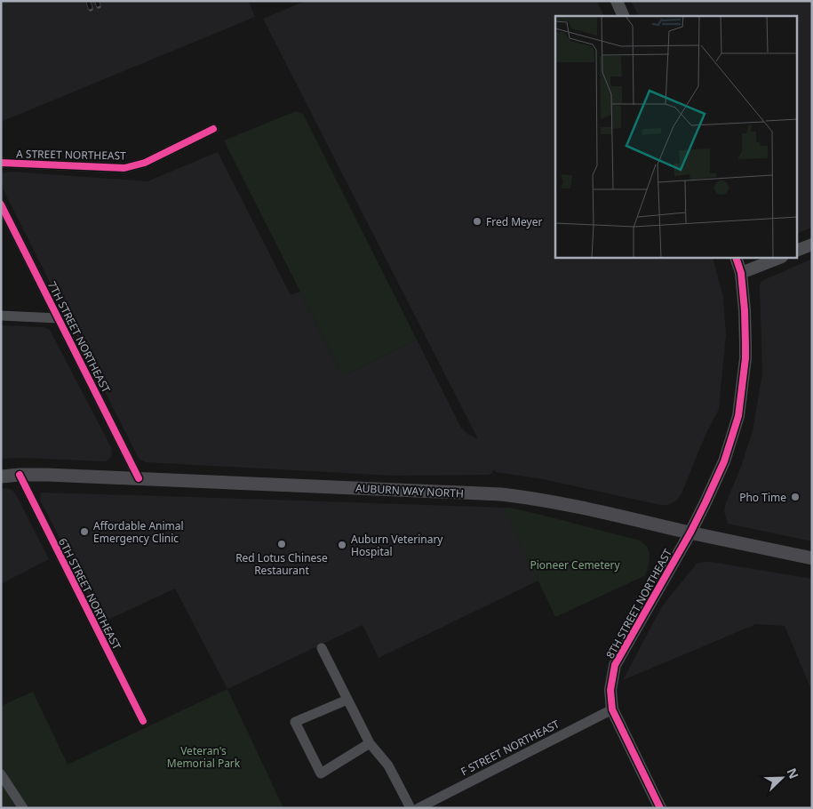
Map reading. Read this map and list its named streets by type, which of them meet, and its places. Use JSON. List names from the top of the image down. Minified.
{"streets":{"main road":["AUBURN WAY NORTH"],"street":["A STREET NORTHEAST","7TH STREET NORTHEAST","6TH STREET NORTHEAST","8TH STREET NORTHEAST","F STREET NORTHEAST"]},"crossings":[["7TH STREET NORTHEAST","AUBURN WAY NORTH"],["AUBURN WAY NORTH","6TH STREET NORTHEAST"],["AUBURN WAY NORTH","8TH STREET NORTHEAST"],["8TH STREET NORTHEAST","F STREET NORTHEAST"]],"parks":["Pioneer Cemetery","Veteran's Memorial Park"],"places":["Fred Meyer","Pho Time","Affordable Animal Emergency Clinic","Red Lotus Chinese Restaurant","Auburn Veterinary Hospital"],"north":"top right"}
